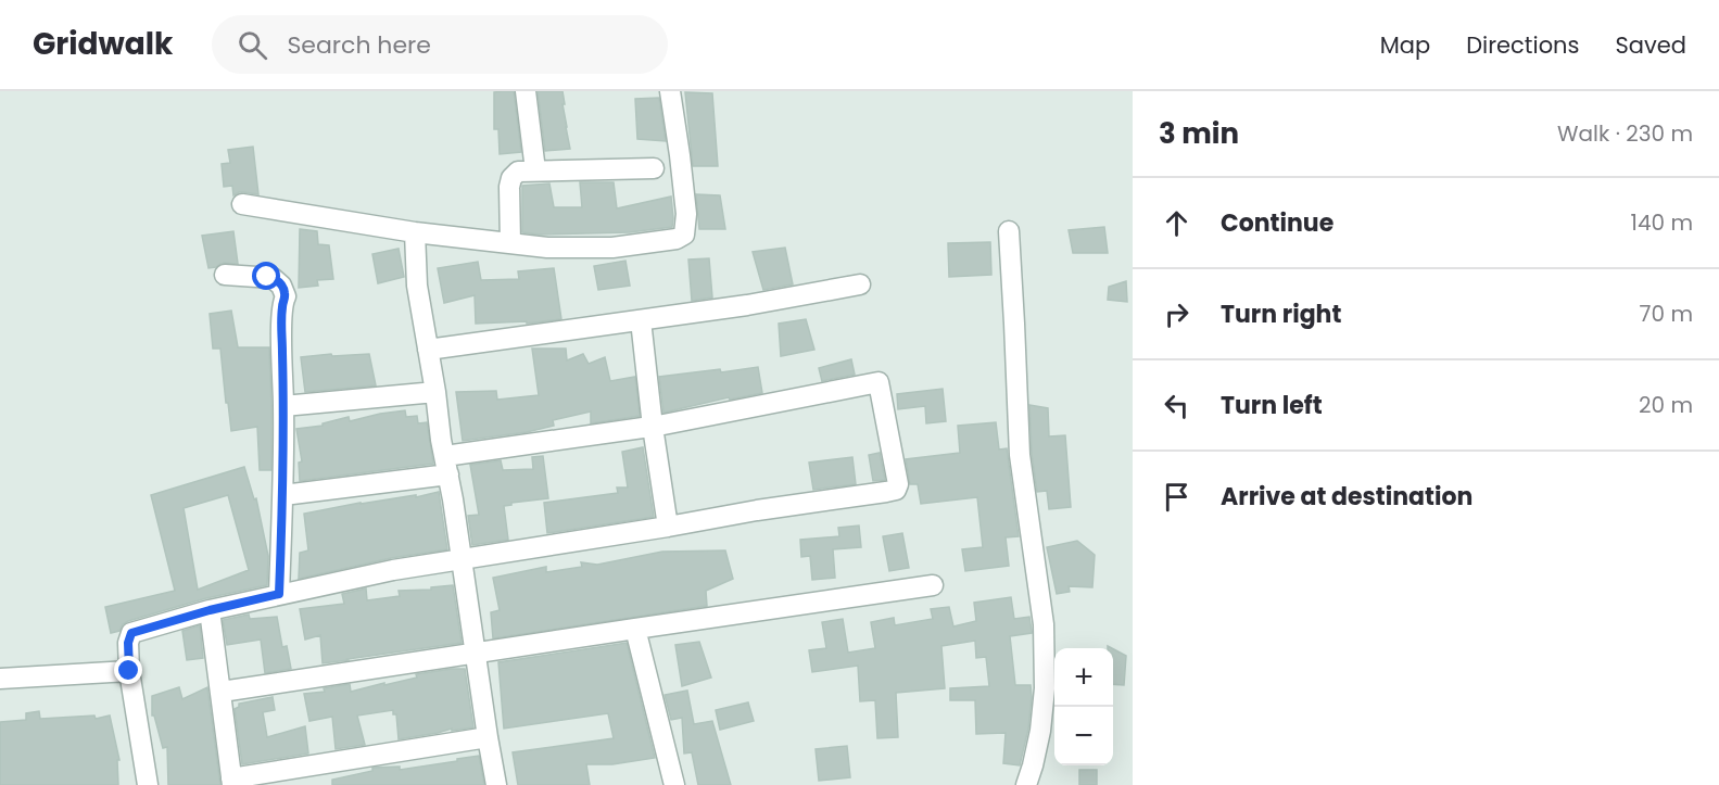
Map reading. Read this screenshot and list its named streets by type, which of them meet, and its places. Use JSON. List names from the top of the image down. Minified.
{"page":{"header":"Gridwalk","search":"Search here","nav":["Map","Directions","Saved"],"heading":["3 min","Walk · 230 m"],"list":[["Continue","140 m"],["Turn right","70 m"],["Turn left","20 m"],"Arrive at destination"],"map_buttons":["+","−"]}}
